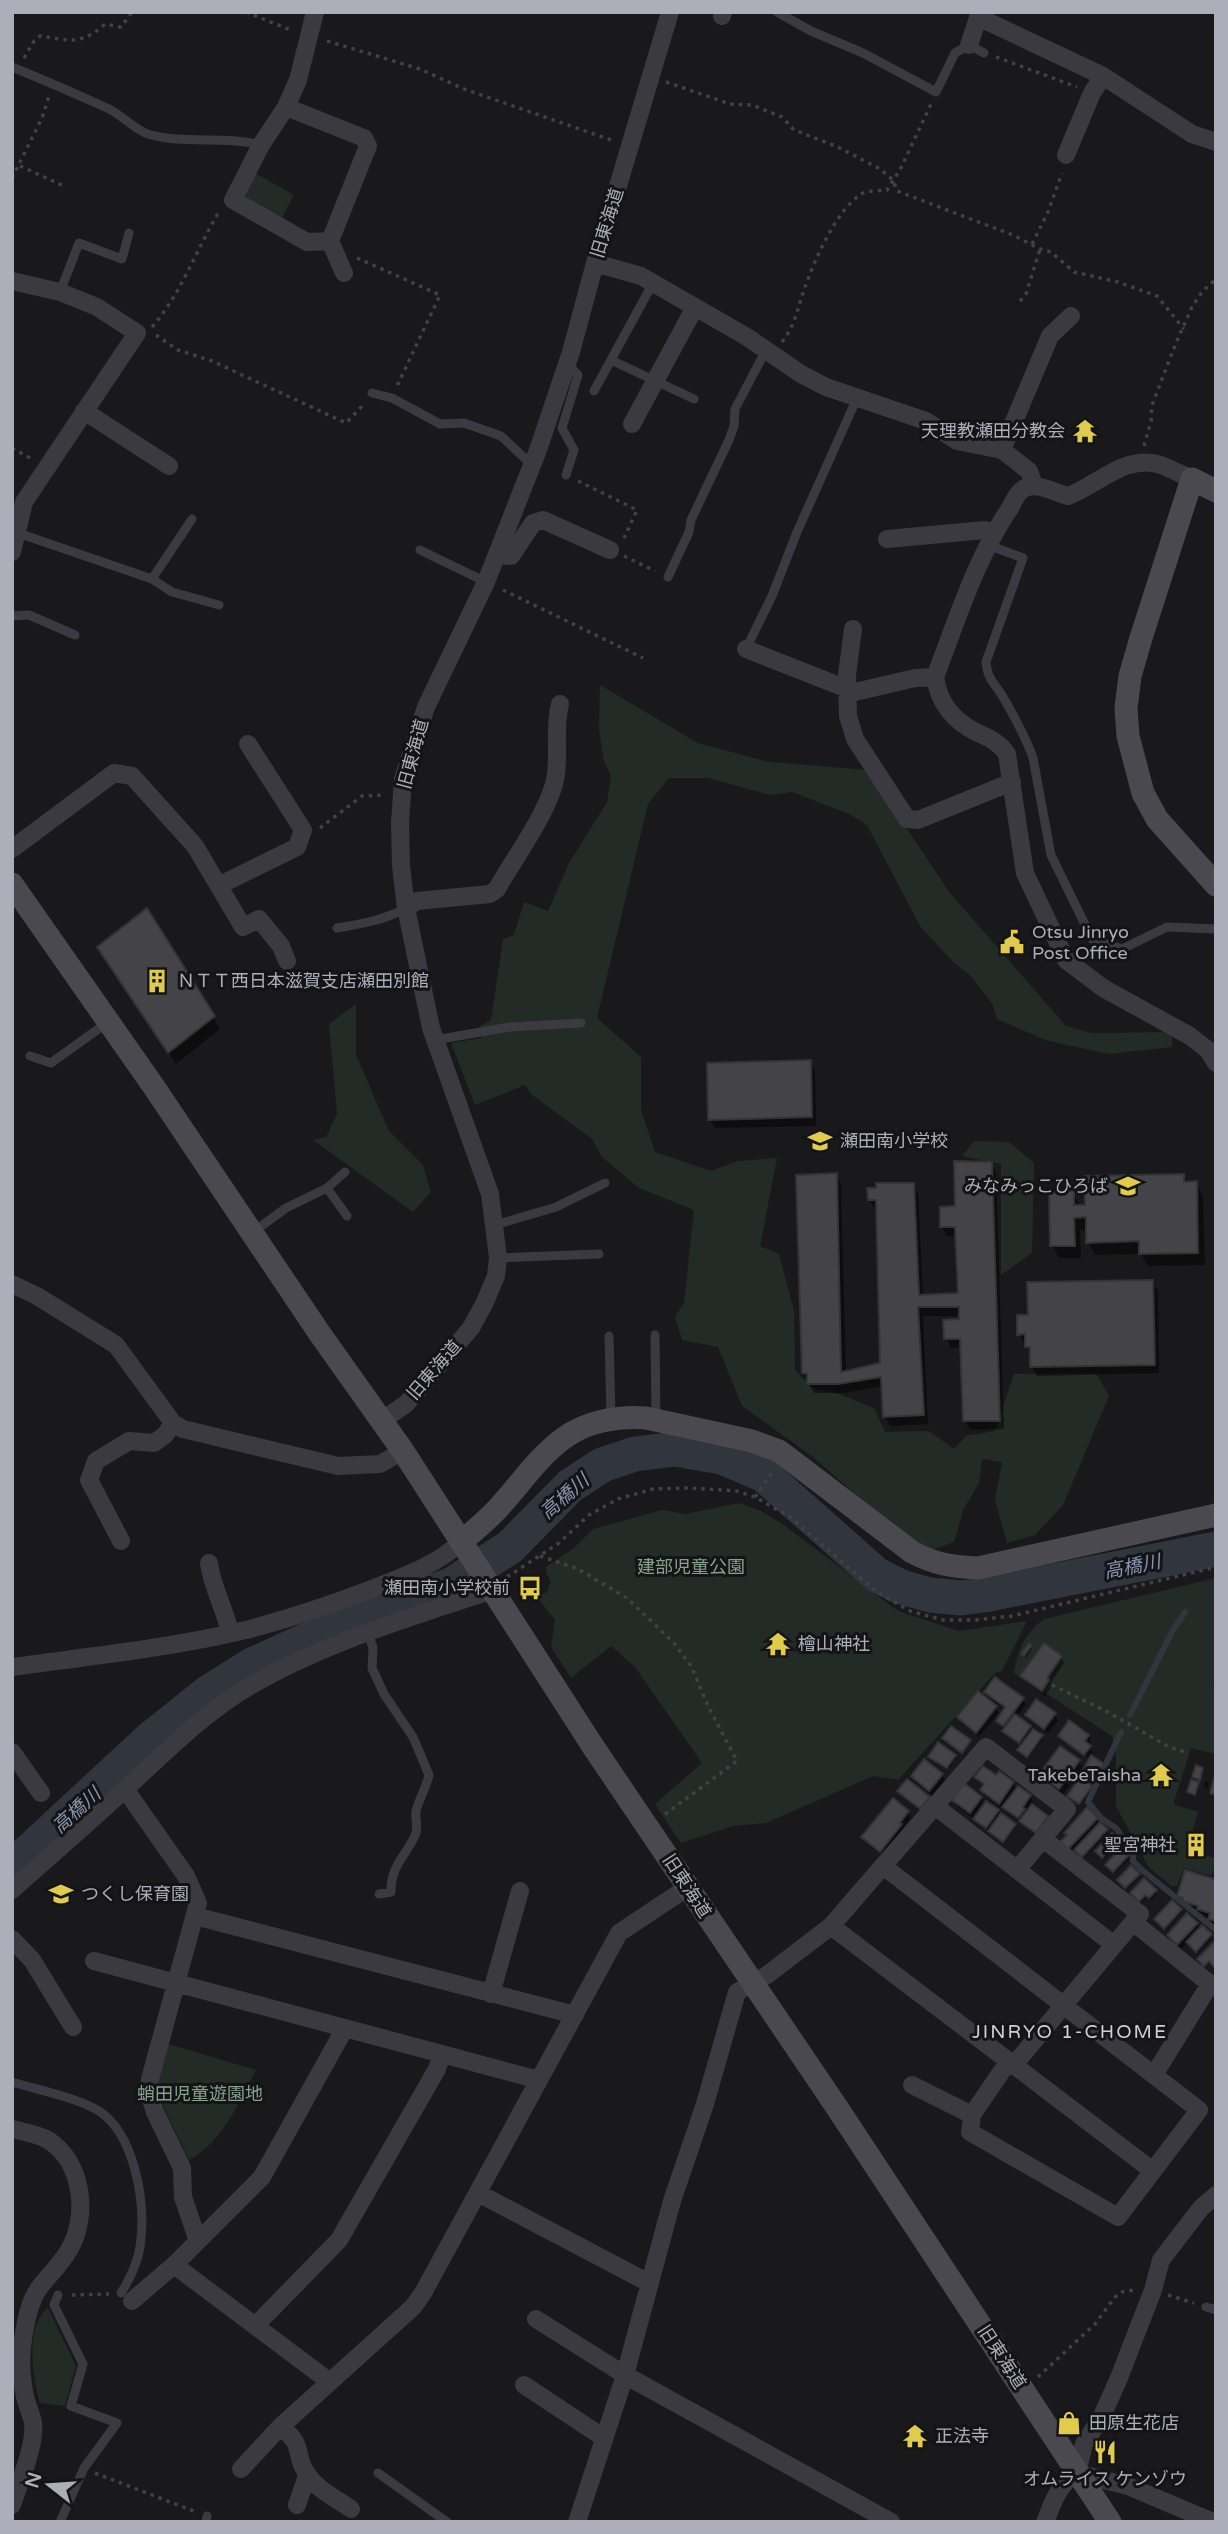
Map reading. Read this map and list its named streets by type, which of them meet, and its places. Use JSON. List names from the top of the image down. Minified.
{"streets":{"street":["旧東海道"]},"districts":["JINRYO 1-CHOME"],"water":["高橋川"],"parks":["建部児童公園","蛸田児童遊園地"],"places":{"temple":["天理教瀬田分教会","檜山神社","TakebeTaisha","正法寺"],"public building":["Otsu Jinryo Post Office"],"building":["ＮＴＴ西日本滋賀支店瀬田別館","聖宮神社"],"school or university":["瀬田南小学校","みなみっこひろば","つくし保育園"],"bus stop":["瀬田南小学校前"],"shop":["田原生花店"],"restaurant":["オムライス ケンゾウ"]},"north":"left"}
